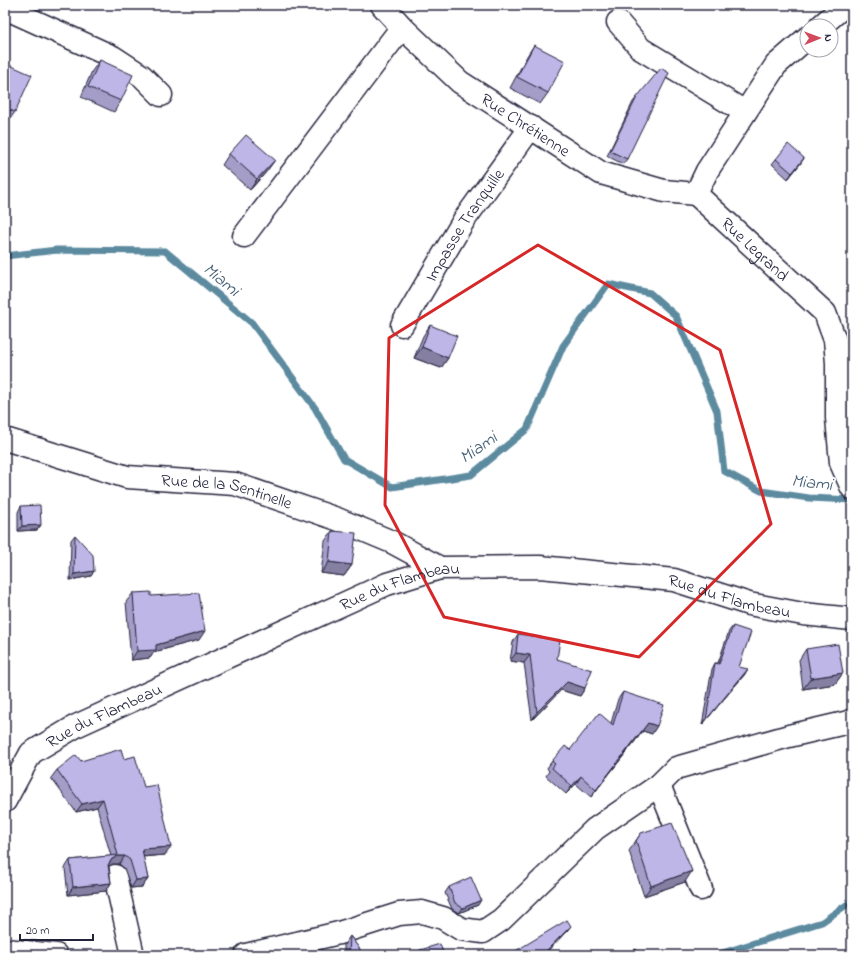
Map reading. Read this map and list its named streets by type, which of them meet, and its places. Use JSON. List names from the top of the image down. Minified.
{"streets":{"street":["Rue Chrétienne","Impasse Tranquille","Rue Legrand","Rue de la Sentinelle","Rue du Flambeau"]},"crossings":[["Rue Chrétienne","Impasse Tranquille"],["Rue Chrétienne","Rue Legrand"],["Rue de la Sentinelle","Rue du Flambeau"]],"water":["Miami"],"scale_bar":"20 m","north":"right"}
